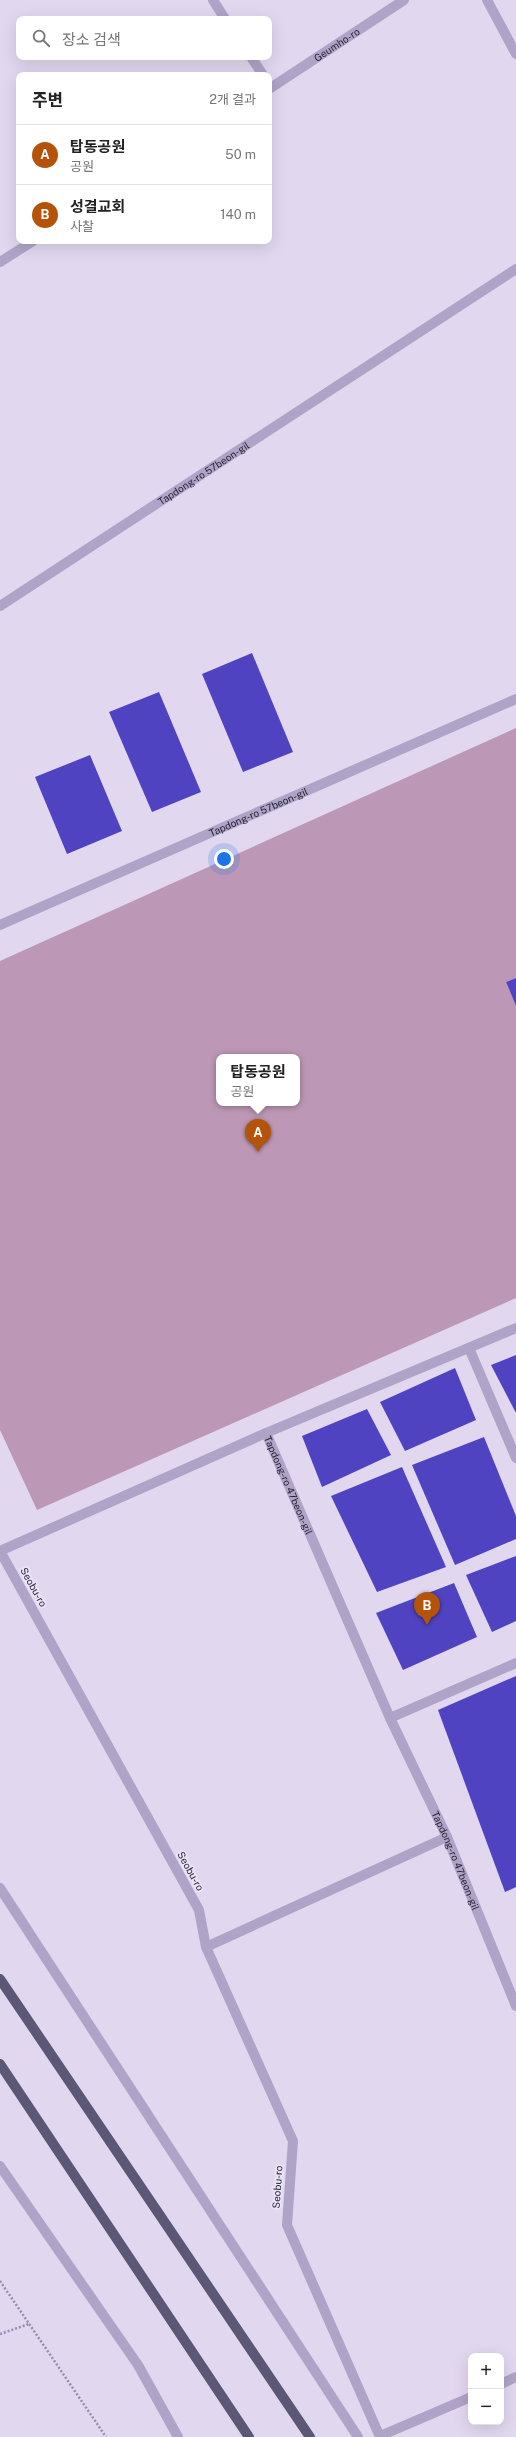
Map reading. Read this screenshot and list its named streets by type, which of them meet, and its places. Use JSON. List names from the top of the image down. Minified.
{"streets":{"street":["Geumho-ro","Tapdong-ro 57beon-gil","Tapdong-ro 47beon-gil","Seobu-ro"]},"page":{"search":"장소 검색","heading":["주변","2개 결과"],"list":[{"mark":"A","name":"탑동공원","note":"공원","value":"50 m"},{"mark":"B","name":"성결교회","note":"사찰","value":"140 m"}],"popup":["탑동공원","공원"],"pins":["A","B"],"map_buttons":["+","−"]}}
